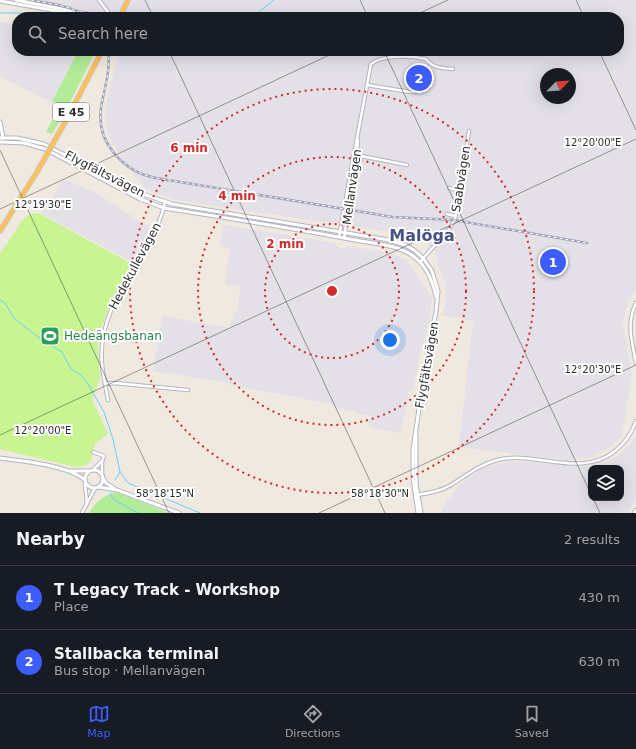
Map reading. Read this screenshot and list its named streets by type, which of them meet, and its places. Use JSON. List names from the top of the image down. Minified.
{"streets":{"highway":["E 45"],"street":["Flygfältsvägen","Saabvägen","Mellanvägen","Hedekullevägen"]},"crossings":[["Flygfältsvägen","Saabvägen"],["Flygfältsvägen","Mellanvägen"],["Flygfältsvägen","Hedekullevägen"]],"districts":["Malöga"],"places":{"sports":["Hedeängsbanan"]},"north":"top right","page":{"search":"Search here","pins":["2","1"],"heading":["Nearby","2 results"],"list":[{"mark":"1","name":"T Legacy Track - Workshop","note":"Place","value":"430 m"},{"mark":"2","name":"Stallbacka terminal","note":"Bus stop · Mellanvägen","value":"630 m"}],"nav":["Map","Directions","Saved"]},"coordinates":["12°20'00\"E","12°19'30\"E","12°20'30\"E","58°18'15\"N","58°18'30\"N"],"rings":["6 min","4 min","2 min"]}
